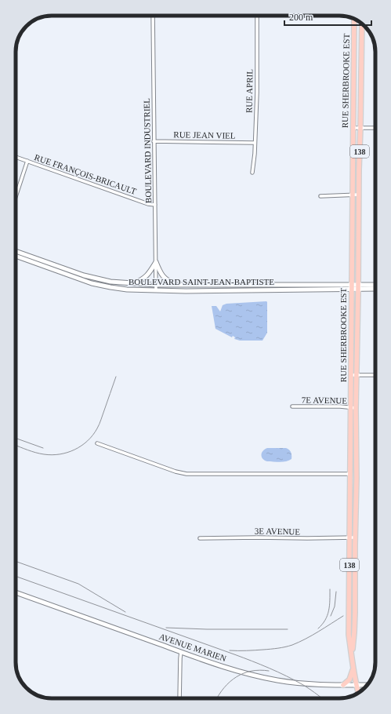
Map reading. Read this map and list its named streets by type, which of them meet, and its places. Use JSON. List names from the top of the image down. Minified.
{"streets":{"main road":["RUE SHERBROOKE EST","138","BOULEVARD SAINT-JEAN-BAPTISTE","AVENUE MARIEN"],"street":["RUE APRIL","RUE JEAN VIEL","BOULEVARD INDUSTRIEL","RUE FRANÇOIS-BRICAULT","7E AVENUE","3E AVENUE"]},"crossings":[["RUE SHERBROOKE EST","BOULEVARD SAINT-JEAN-BAPTISTE"],["RUE SHERBROOKE EST","7E AVENUE"],["RUE SHERBROOKE EST","3E AVENUE"],["RUE SHERBROOKE EST","AVENUE MARIEN"],["RUE APRIL","RUE JEAN VIEL"],["RUE JEAN VIEL","BOULEVARD INDUSTRIEL"],["BOULEVARD INDUSTRIEL","RUE FRANÇOIS-BRICAULT"],["BOULEVARD INDUSTRIEL","BOULEVARD SAINT-JEAN-BAPTISTE"]],"scale_bar":"200 m"}
